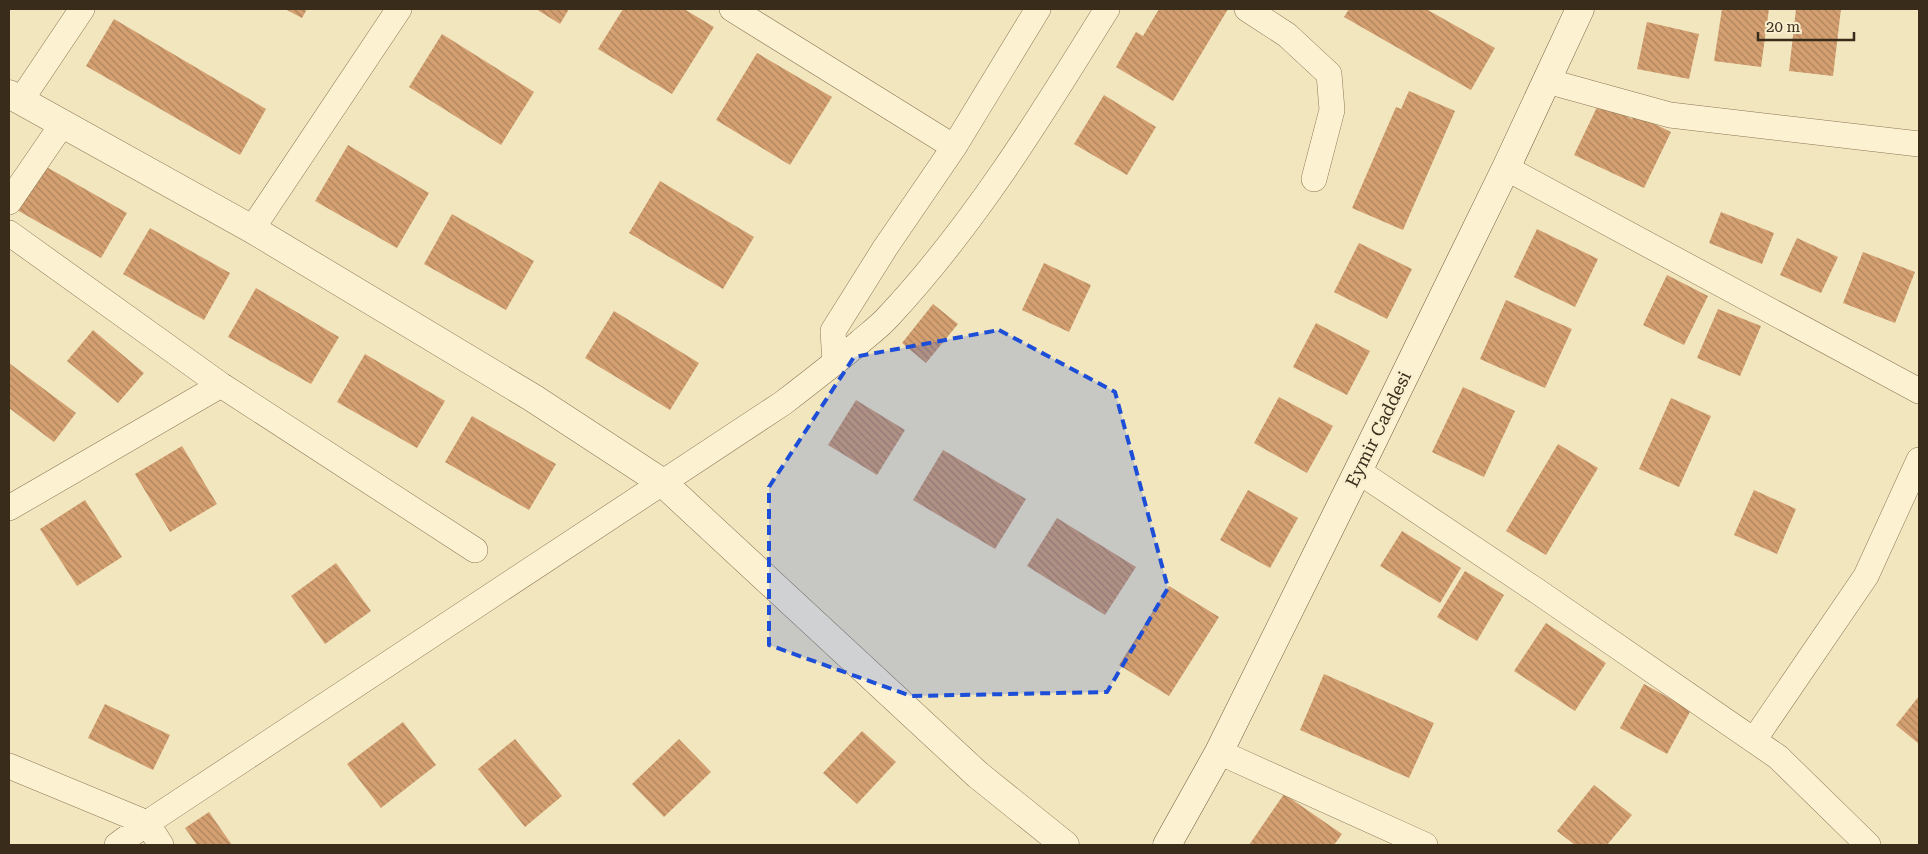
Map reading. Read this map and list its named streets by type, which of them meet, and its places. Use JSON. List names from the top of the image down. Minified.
{"streets":{"street":["Eymir Caddesi"]},"scale_bar":"20 m"}
